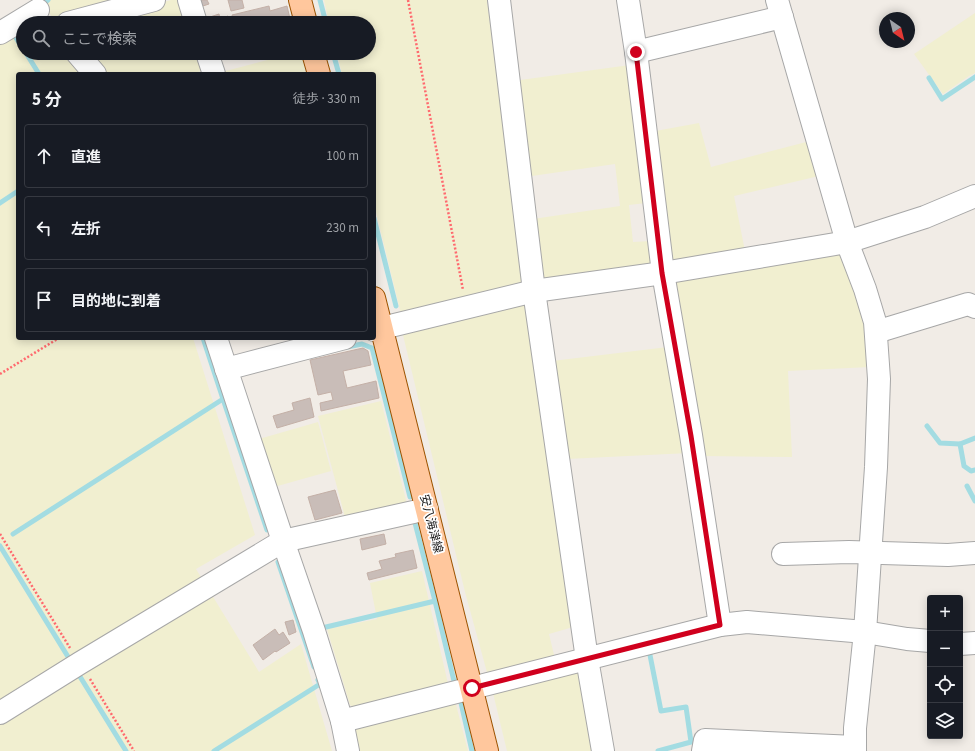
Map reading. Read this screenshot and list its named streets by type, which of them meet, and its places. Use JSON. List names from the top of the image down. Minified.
{"streets":{"main road":["安八海津線"]},"north":"bottom right","page":{"search":"ここで検索","heading":["5 分","徒歩 · 330 m"],"list":[["直進","100 m"],["左折","230 m"],"目的地に到着"],"map_buttons":["+","−"]}}
